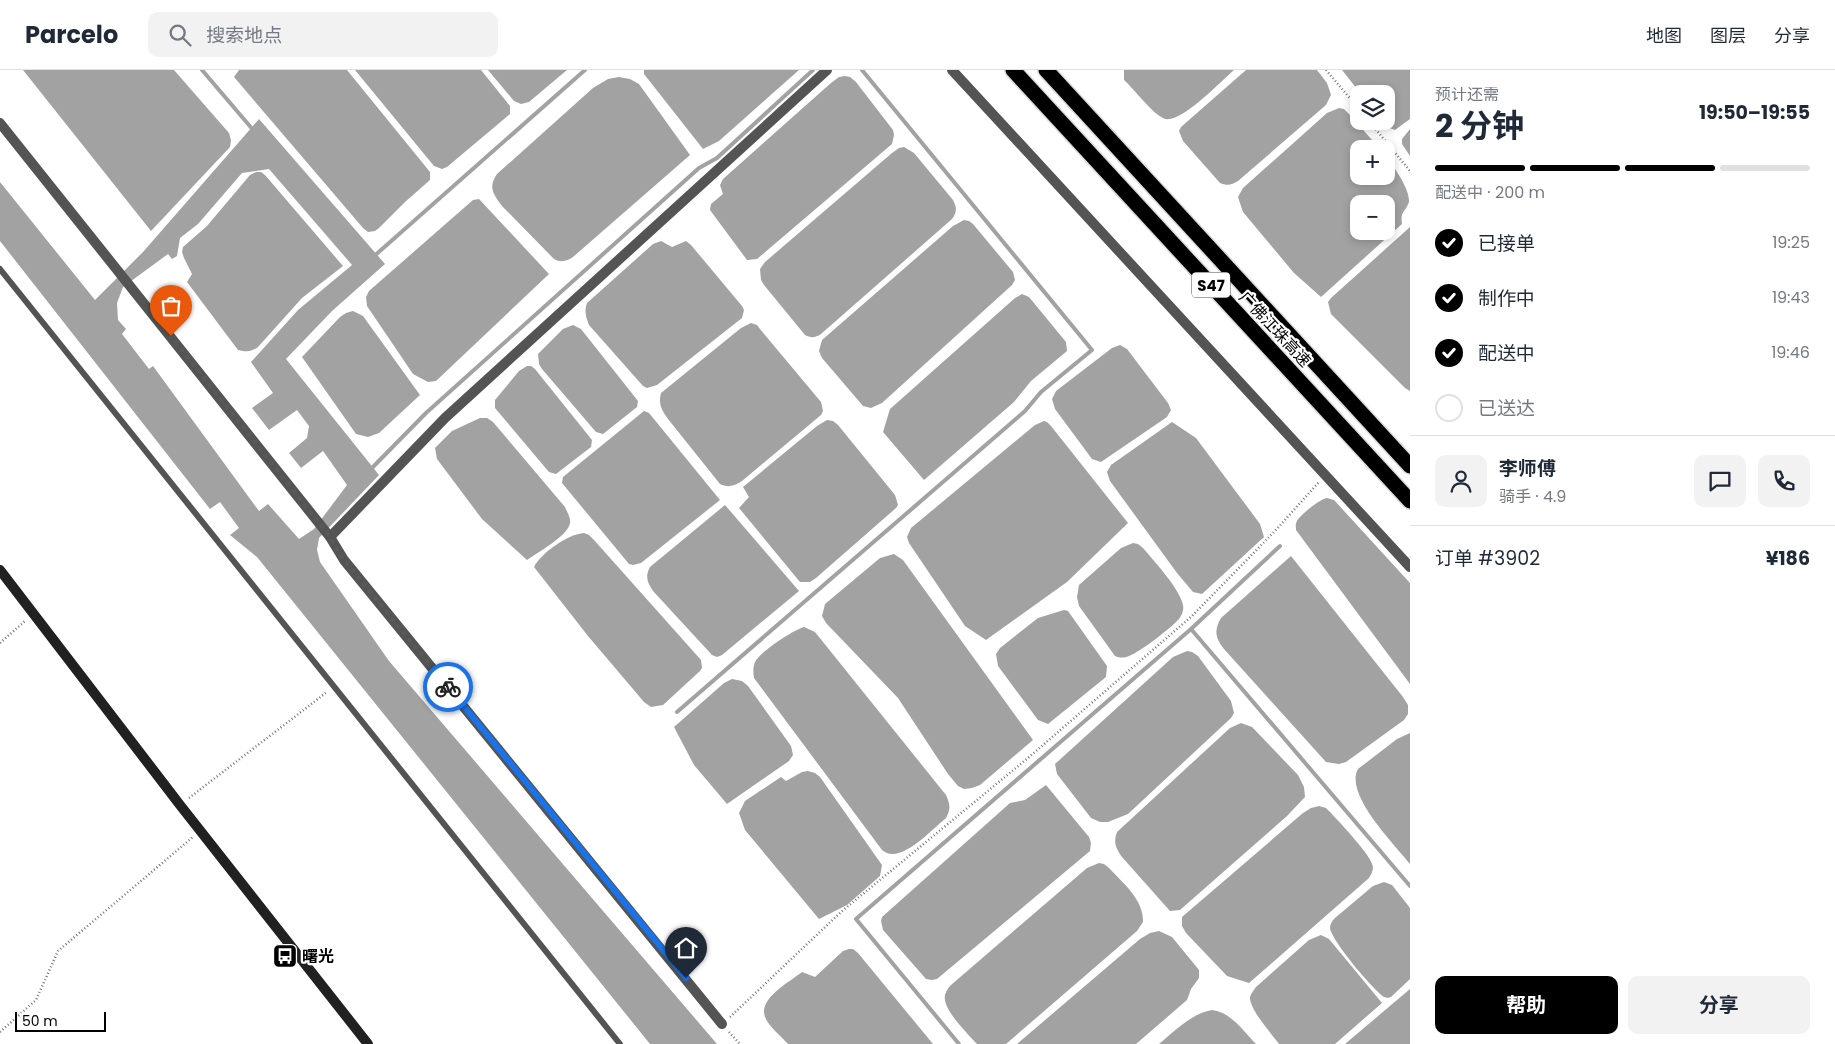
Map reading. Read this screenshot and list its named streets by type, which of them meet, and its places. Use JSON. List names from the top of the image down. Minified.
{"streets":{"highway":["S47","广佛江珠高速"]},"places":{"bus stop":["曙光"]},"scale_bar":"50 m","page":{"header":"Parcelo","search":"搜索地点","nav":["地图","图层","分享"],"heading":["2 分钟","预计还需","19:50–19:55"],"panel":["李师傅","骑手 · 4.9","订单 #3902","¥186"],"map_buttons":["+","−"],"bar":"配送中 · 200 m","list":[["已接单","19:25"],["制作中","19:43"],["配送中","19:46"],"已送达"],"buttons":["帮助","分享"],"scale":"50 m"}}
